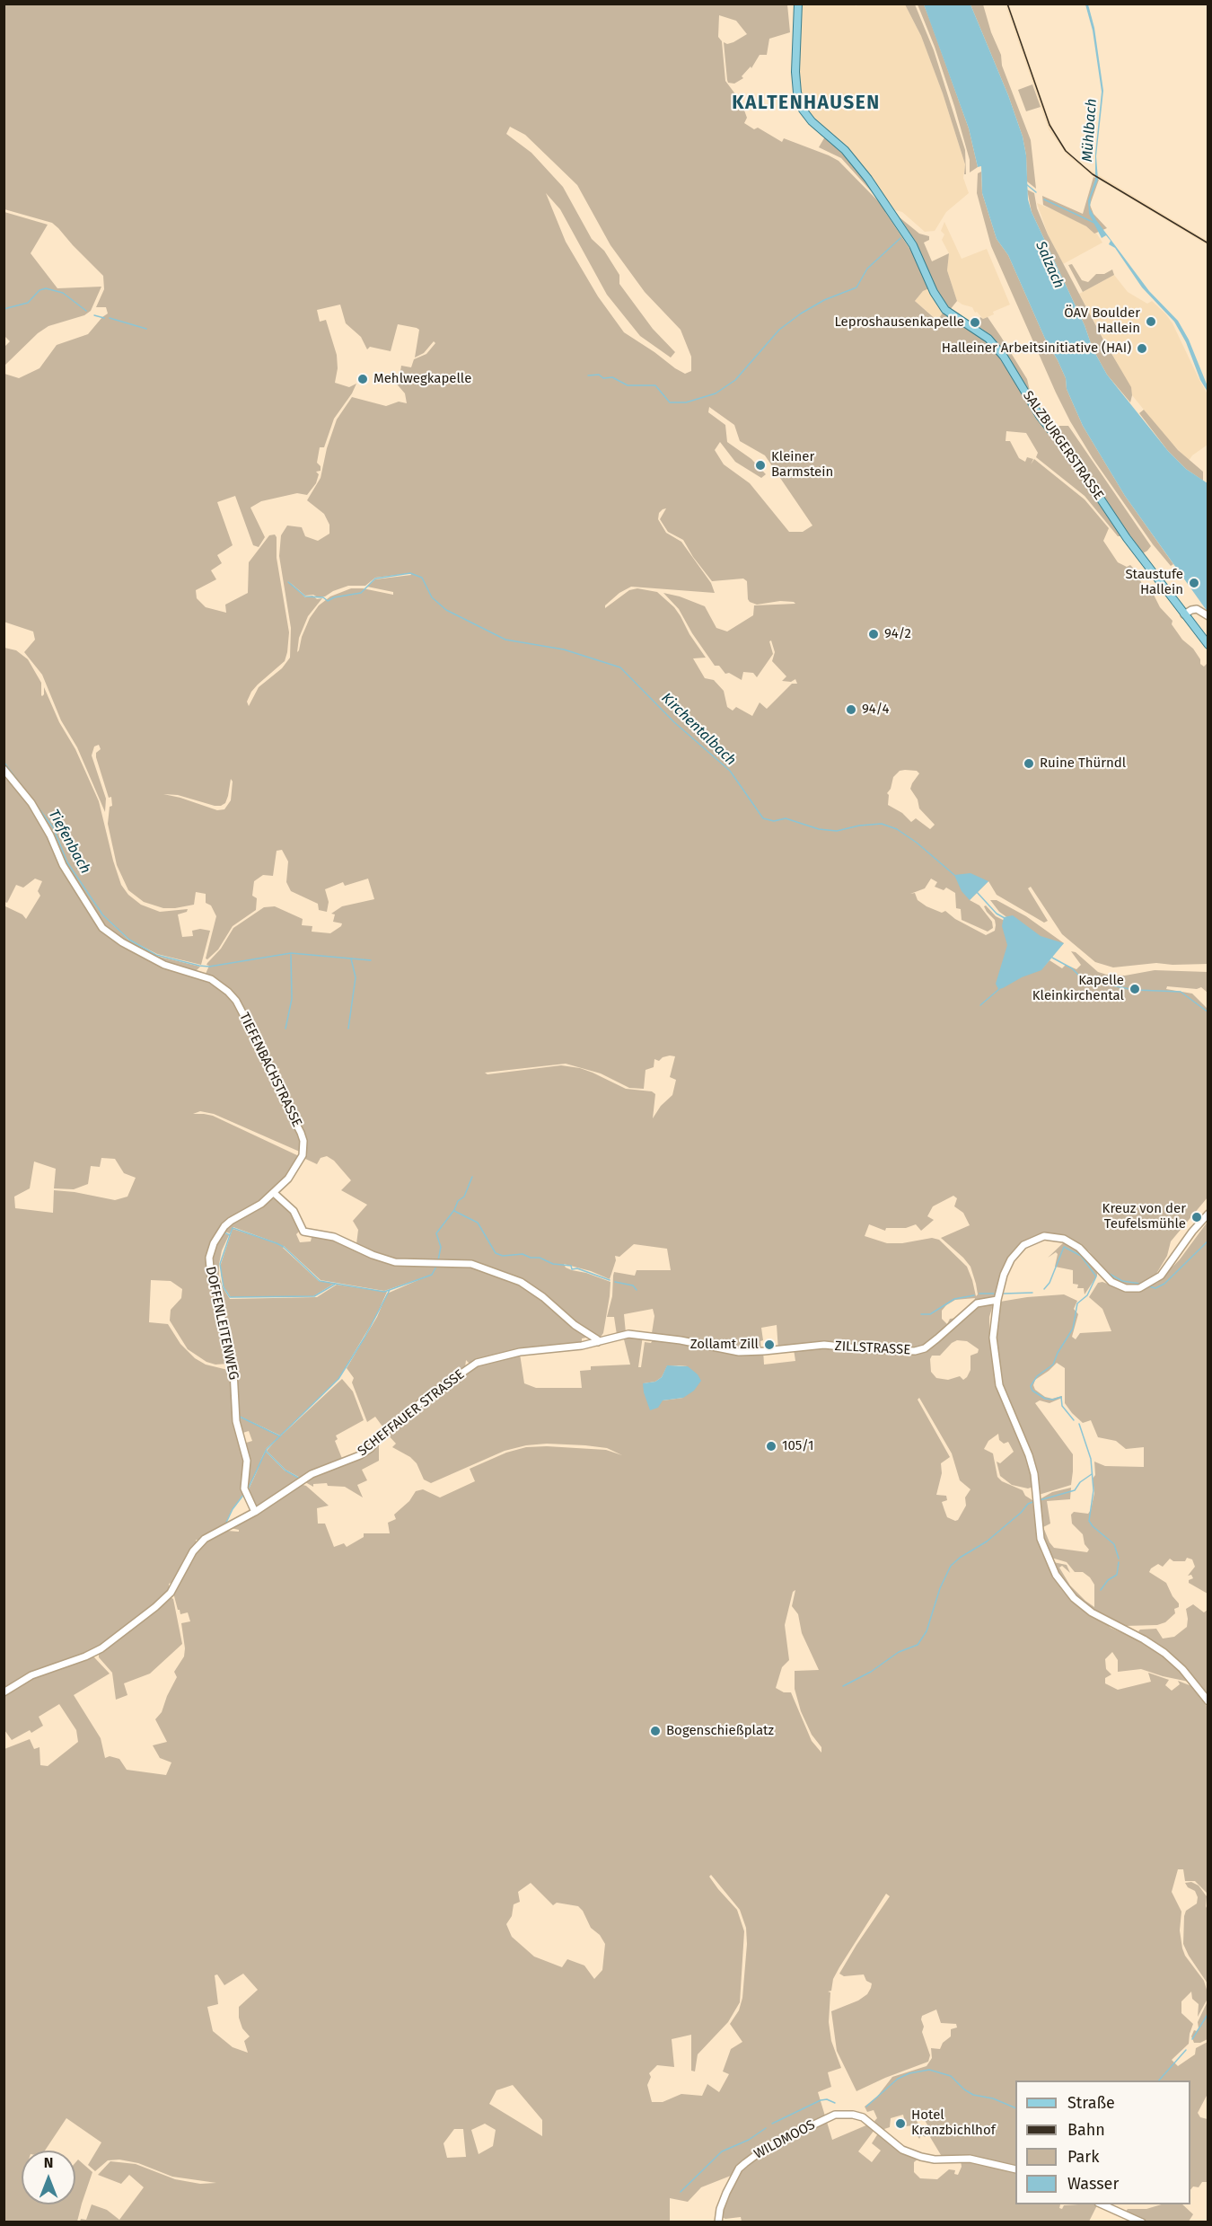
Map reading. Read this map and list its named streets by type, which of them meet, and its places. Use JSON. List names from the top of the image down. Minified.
{"streets":{"main road":["SALZBURGERSTRASSE"],"street":["TIEFENBACHSTRASSE","DOFFENLEITENWEG","ZILLSTRASSE","SCHEFFAUER STRASSE","WILDMOOS"]},"crossings":[["TIEFENBACHSTRASSE","DOFFENLEITENWEG"],["DOFFENLEITENWEG","SCHEFFAUER STRASSE"],["ZILLSTRASSE","SCHEFFAUER STRASSE"]],"districts":["KALTENHAUSEN"],"water":["Mühlbach","Salzach","Kirchentalbach","Tiefenbach"],"places":["ÖAV Boulder Hallein","Leproshausenkapelle","Halleiner Arbeitsinitiative (HAI)","Mehlwegkapelle","Kleiner Barmstein","Staustufe Hallein","94/2","94/4","Ruine Thürndl","Kapelle Kleinkirchental","Kreuz von der Teufelsmühle","Zollamt Zill","105/1","Bogenschießplatz","Hotel Kranzbichlhof"],"legend":["Straße","Bahn","Park","Wasser"],"north":"top"}
